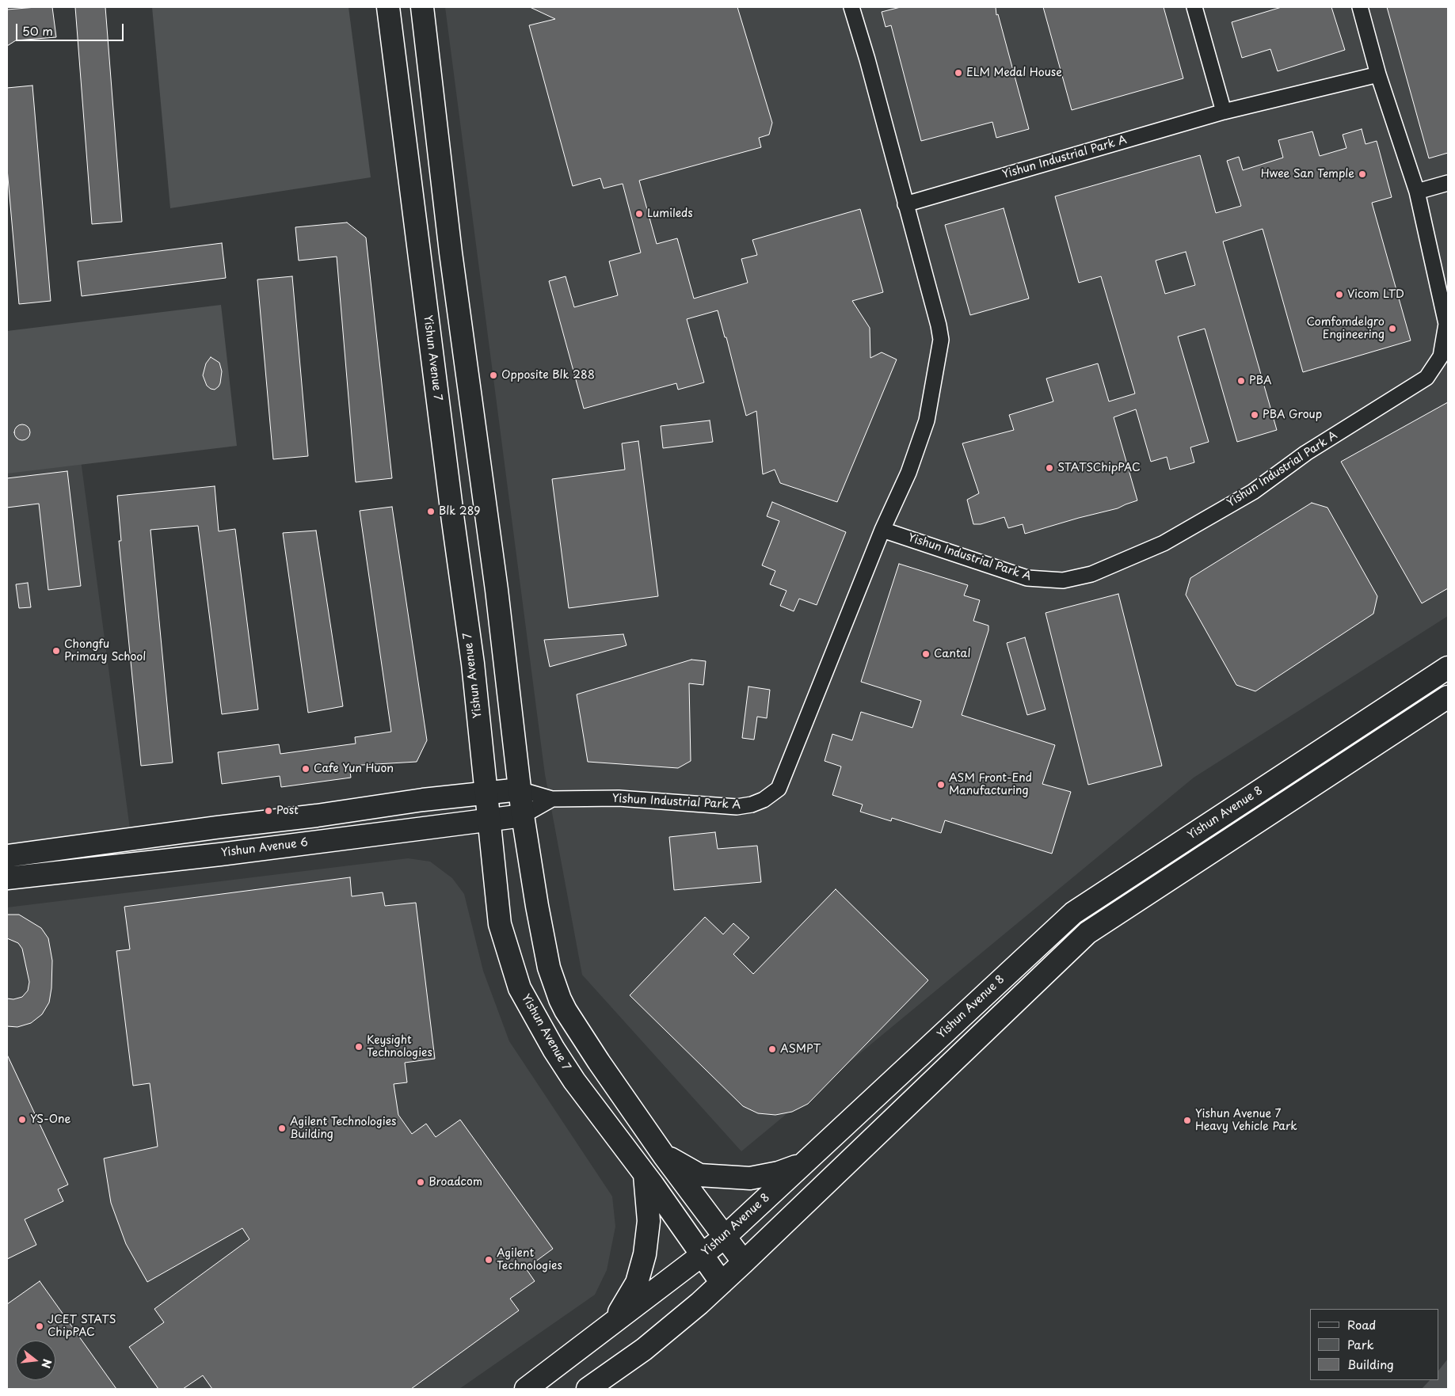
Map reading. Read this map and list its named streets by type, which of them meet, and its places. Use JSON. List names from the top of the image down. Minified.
{"streets":{"main road":["Yishun Avenue 7","Yishun Avenue 8","Yishun Avenue 6"],"street":["Yishun Industrial Park A"]},"crossings":[["Yishun Industrial Park A","Yishun Avenue 6"],["Yishun Avenue 7","Yishun Avenue 8"],["Yishun Avenue 7","Yishun Avenue 6"]],"places":["ELM Medal House","Hwee San Temple","Lumileds","Vicom LTD","Comfomdelgro Engineering","Opposite Blk 288","PBA","PBA Group","STATSChipPAC","Blk 289","Chongfu Primary School","Cantal","Cafe Yun Huon","ASM Front-End Manufacturing","Post","Keysight Technologies","ASMPT","YS-One","Yishun Avenue 7 Heavy Vehicle Park","Agilent Technologies Building","Broadcom","Agilent Technologies","JCET STATS ChipPAC"],"legend":["Road","Park","Building"],"scale_bar":"50 m","north":"right"}
